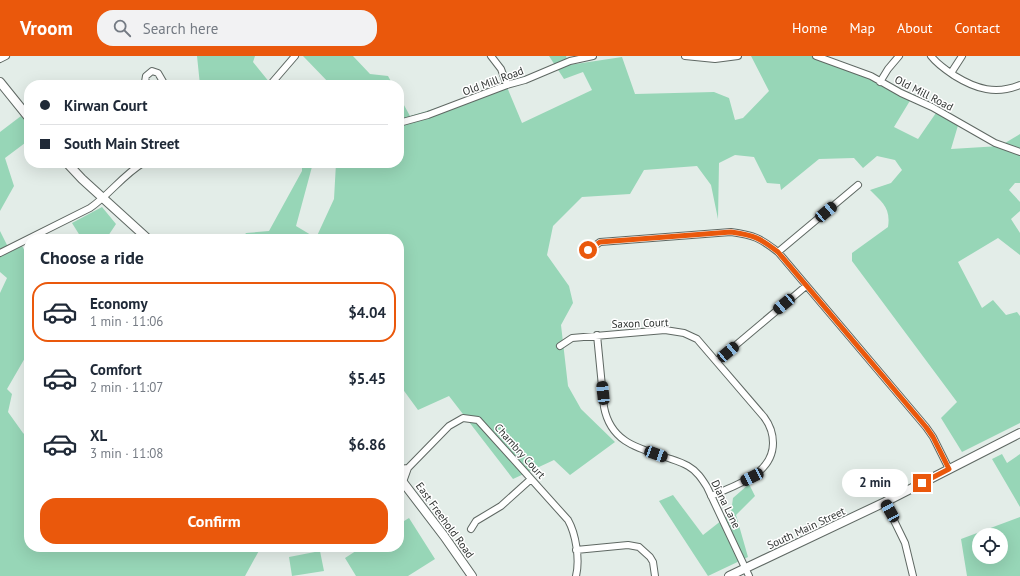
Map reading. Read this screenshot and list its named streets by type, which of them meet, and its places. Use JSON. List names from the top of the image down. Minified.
{"streets":{"main road":["East Freehold Road","South Main Street"],"street":["Old Mill Road","Saxon Court","Chambry Court","Diana Lane"]},"crossings":[["Saxon Court","Diana Lane"],["Diana Lane","South Main Street"]],"page":{"header":"Vroom","search":"Search here","nav":["Home","Map","About","Contact"],"banner":["Kirwan Court","South Main Street"],"heading":"Choose a ride","list":[{"name":"Economy","note":"1 min · 11:06","value":"$4.04"},{"name":"Comfort","note":"2 min · 11:07","value":"$5.45"},{"name":"XL","note":"3 min · 11:08","value":"$6.86"}],"bubble":"2 min","buttons":"Confirm"}}
